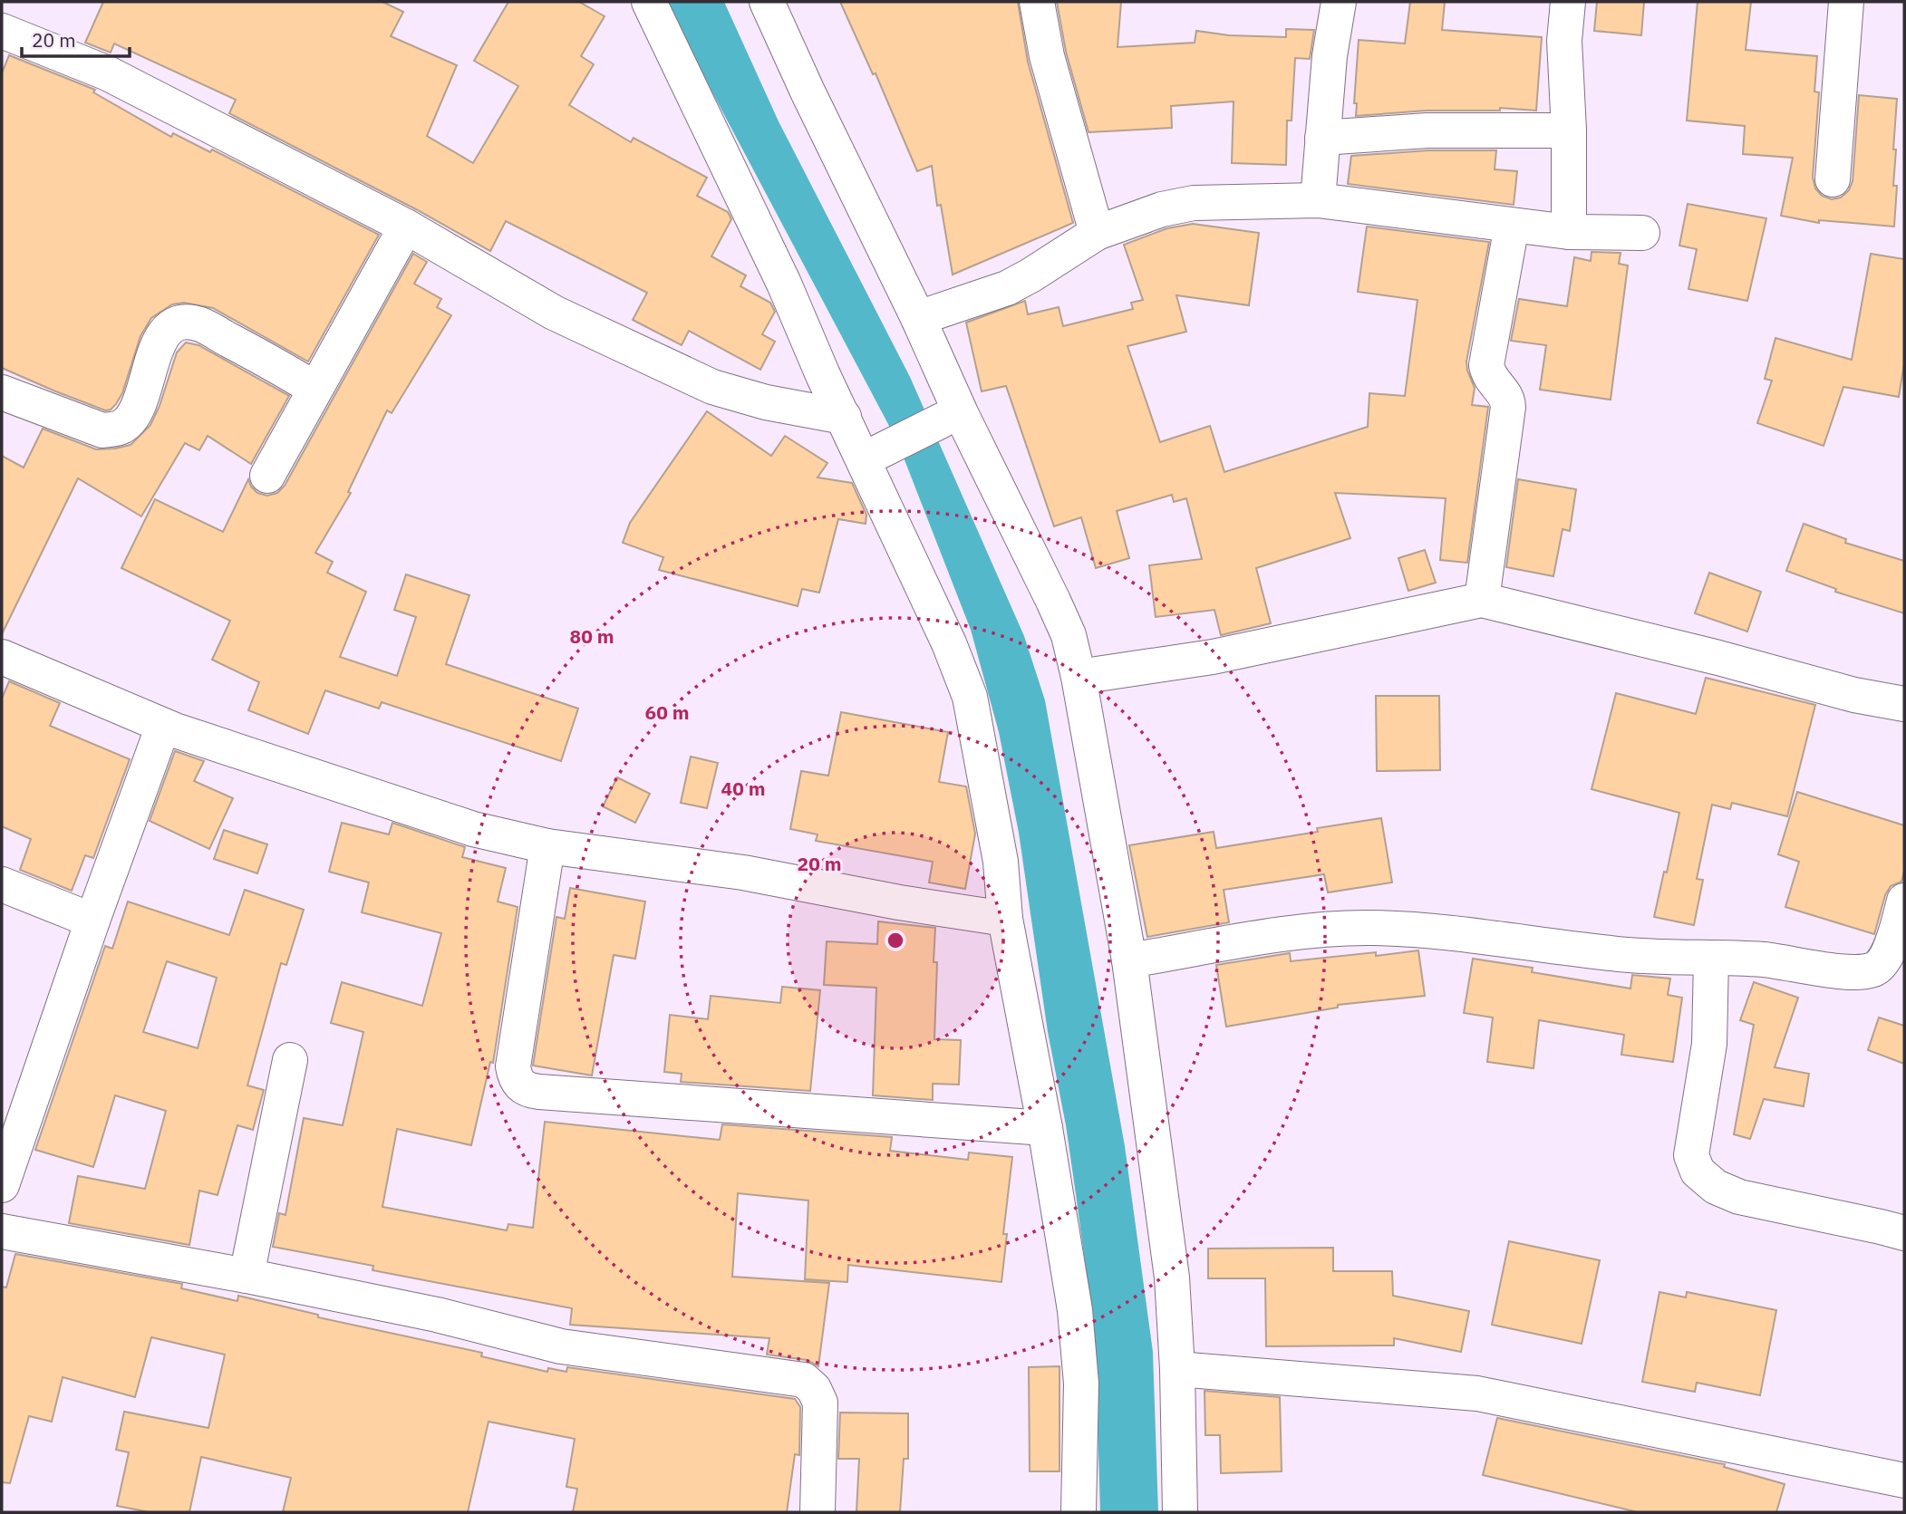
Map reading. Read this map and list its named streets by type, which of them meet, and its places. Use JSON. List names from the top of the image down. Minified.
{"scale_bar":"20 m","rings":["80 m","60 m","40 m","20 m"]}
